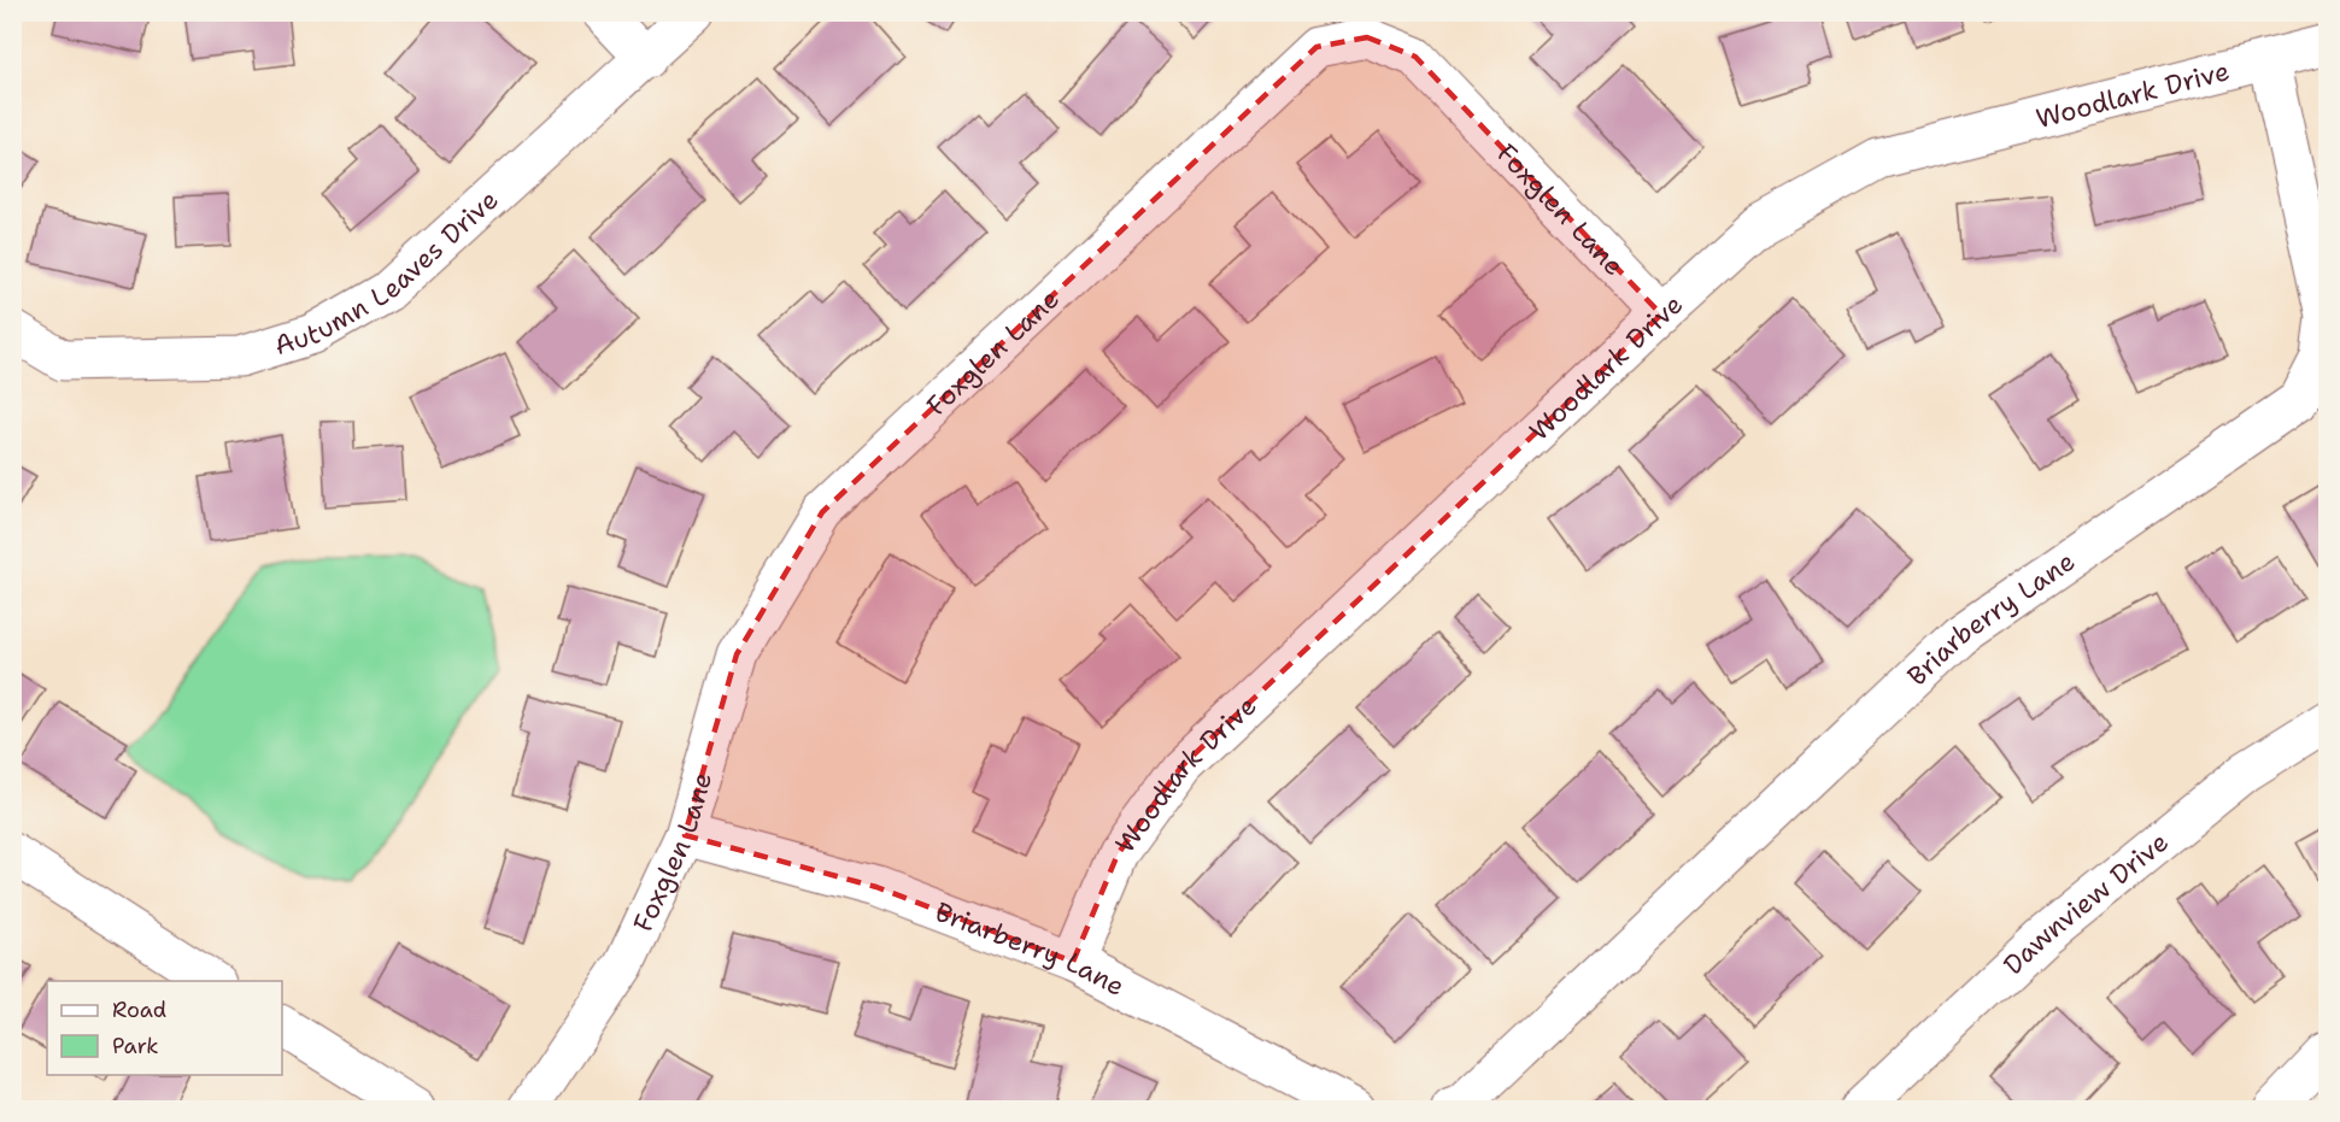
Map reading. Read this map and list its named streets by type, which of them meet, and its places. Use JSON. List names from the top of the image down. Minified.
{"streets":{"street":["Woodlark Drive","Foxglen Lane","Autumn Leaves Drive","Briarberry Lane","Dawnview Drive"]},"crossings":[["Woodlark Drive","Foxglen Lane"],["Woodlark Drive","Briarberry Lane"],["Foxglen Lane","Briarberry Lane"]],"legend":["Road","Park"]}
